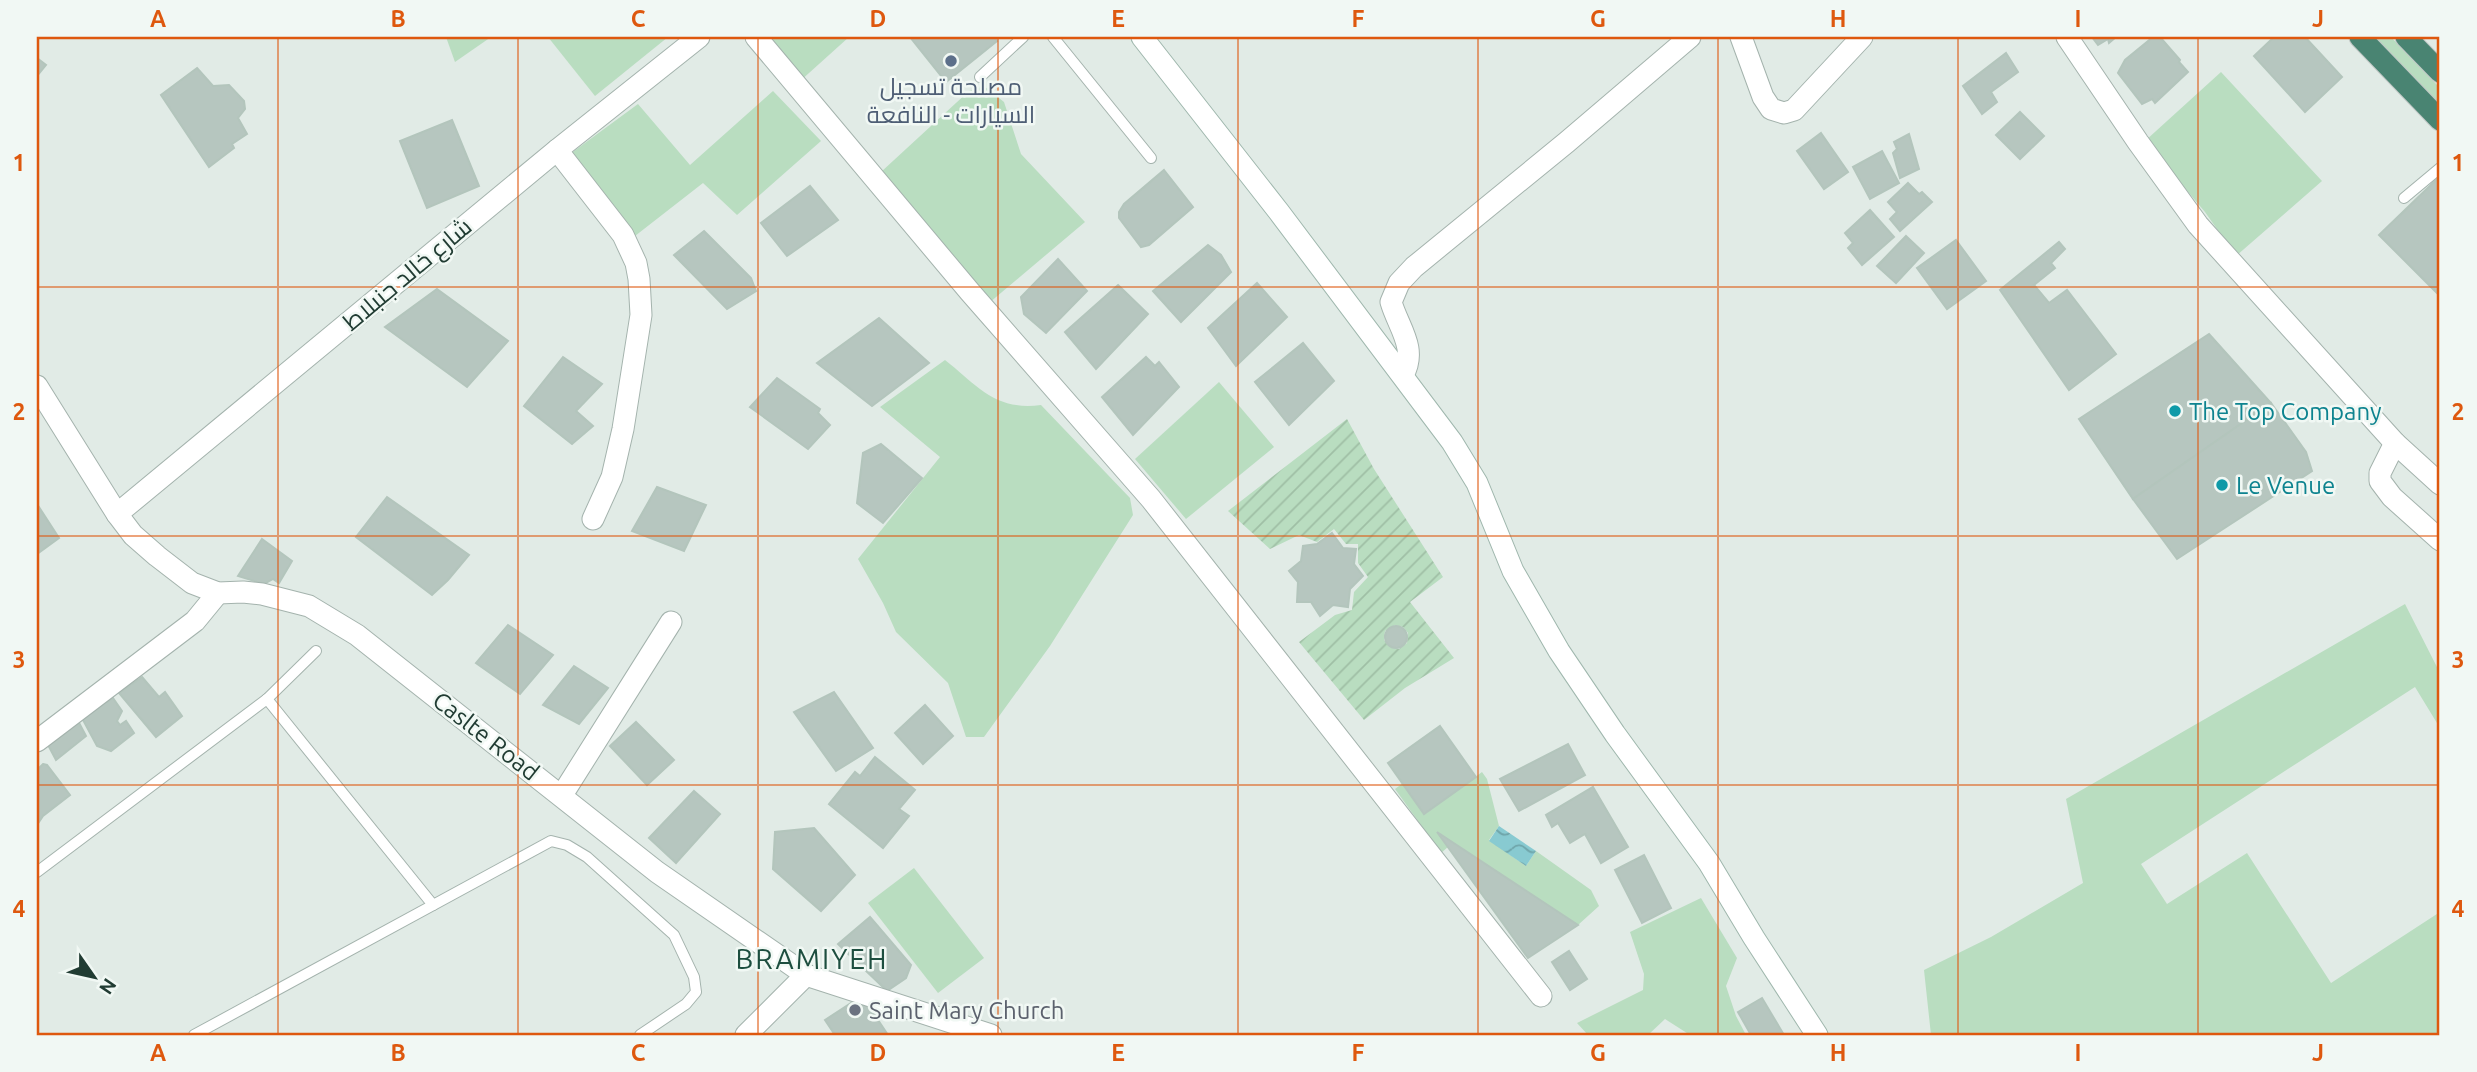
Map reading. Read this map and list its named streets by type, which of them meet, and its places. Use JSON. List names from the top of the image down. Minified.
{"streets":{"street":["شارع خالد جنبلاط","Caslte Road"]},"crossings":[["شارع خالد جنبلاط","Caslte Road"]],"districts":["BRAMIYEH"],"places":["مصلحة تسجيل السيارات - النافعة","The Top Company","Le Venue","Saint Mary Church"],"north":"bottom right","grid":{"columns":["A","B","C","D","E","F","G","H","I","J"],"rows":["1","2","3","4"]}}
